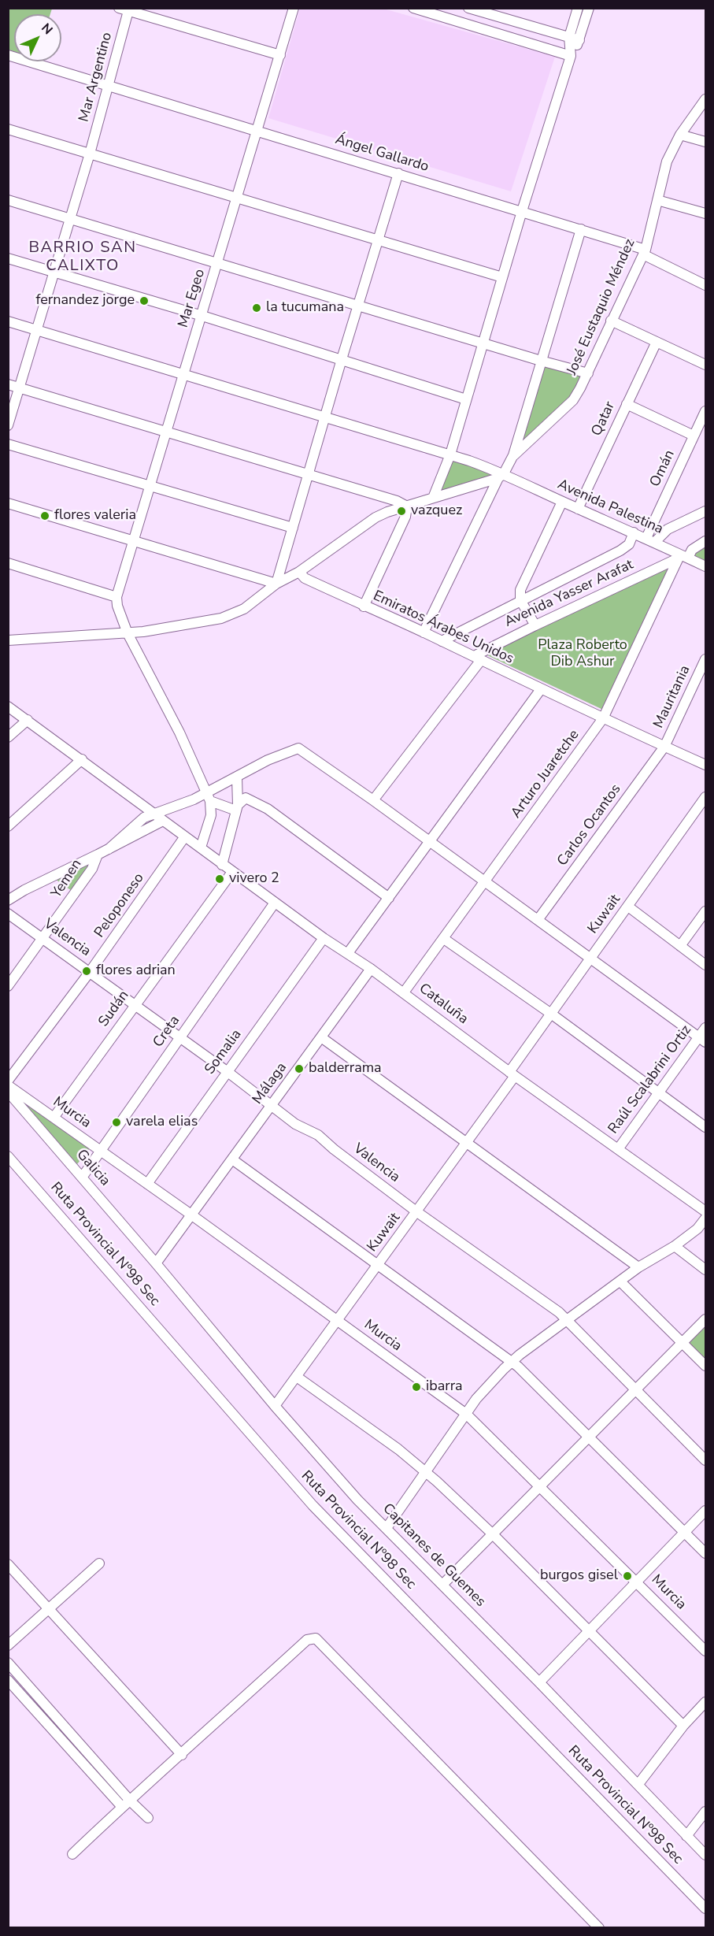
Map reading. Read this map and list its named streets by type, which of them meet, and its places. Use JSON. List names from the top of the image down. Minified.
{"streets":{"street":["Mar Argentino","Ángel Gallardo","Mar Egeo","José Eustaquio Méndez","Qatar","Omán","Avenida Palestina","Avenida Yasser Arafat","Emiratos Árabes Unidos","Mauritania","Arturo Juaretche","Carlos Ocantos","Yemen","Peloponeso","Kuwait","Valencia","Cataluña","Sudán","Creta","Somalia","Raúl Scalabrini Ortiz","Málaga","Murcia","Galicia","Ruta Provincial Nº98 Sec","Capitanes de Guemes"]},"crossings":[["Mar Argentino","Ángel Gallardo"],["Mar Argentino","Avenida Palestina"],["Ángel Gallardo","Mar Egeo"],["Ángel Gallardo","José Eustaquio Méndez"],["Mar Egeo","Avenida Palestina"],["Qatar","Avenida Palestina"],["Omán","Avenida Palestina"],["Avenida Palestina","Avenida Yasser Arafat"],["Avenida Palestina","Arturo Juaretche"],["Avenida Yasser Arafat","Emiratos Árabes Unidos"],["Avenida Yasser Arafat","Arturo Juaretche"],["Emiratos Árabes Unidos","Mauritania"],["Emiratos Árabes Unidos","Arturo Juaretche"],["Emiratos Árabes Unidos","Carlos Ocantos"],["Mauritania","Carlos Ocantos"],["Arturo Juaretche","Cataluña"],["Yemen","Valencia"],["Peloponeso","Valencia"],["Peloponeso","Cataluña"],["Kuwait","Valencia"],["Kuwait","Cataluña"],["Kuwait","Murcia"],["Kuwait","Capitanes de Guemes"],["Valencia","Sudán"],["Valencia","Creta"],["Valencia","Somalia"],["Valencia","Málaga"],["Cataluña","Sudán"],["Cataluña","Creta"],["Cataluña","Somalia"],["Cataluña","Raúl Scalabrini Ortiz"],["Cataluña","Málaga"],["Sudán","Murcia"],["Creta","Murcia"],["Creta","Galicia"],["Somalia","Murcia"],["Málaga","Murcia"],["Málaga","Galicia"],["Málaga","Capitanes de Guemes"],["Galicia","Capitanes de Guemes"]],"districts":["BARRIO SAN CALIXTO"],"parks":["Plaza Roberto Dib Ashur"],"places":["fernandez jorge","la tucumana","vazquez","flores valeria","vivero 2","flores adrian","balderrama","varela elias","ibarra","burgos gisel"],"north":"top right"}
